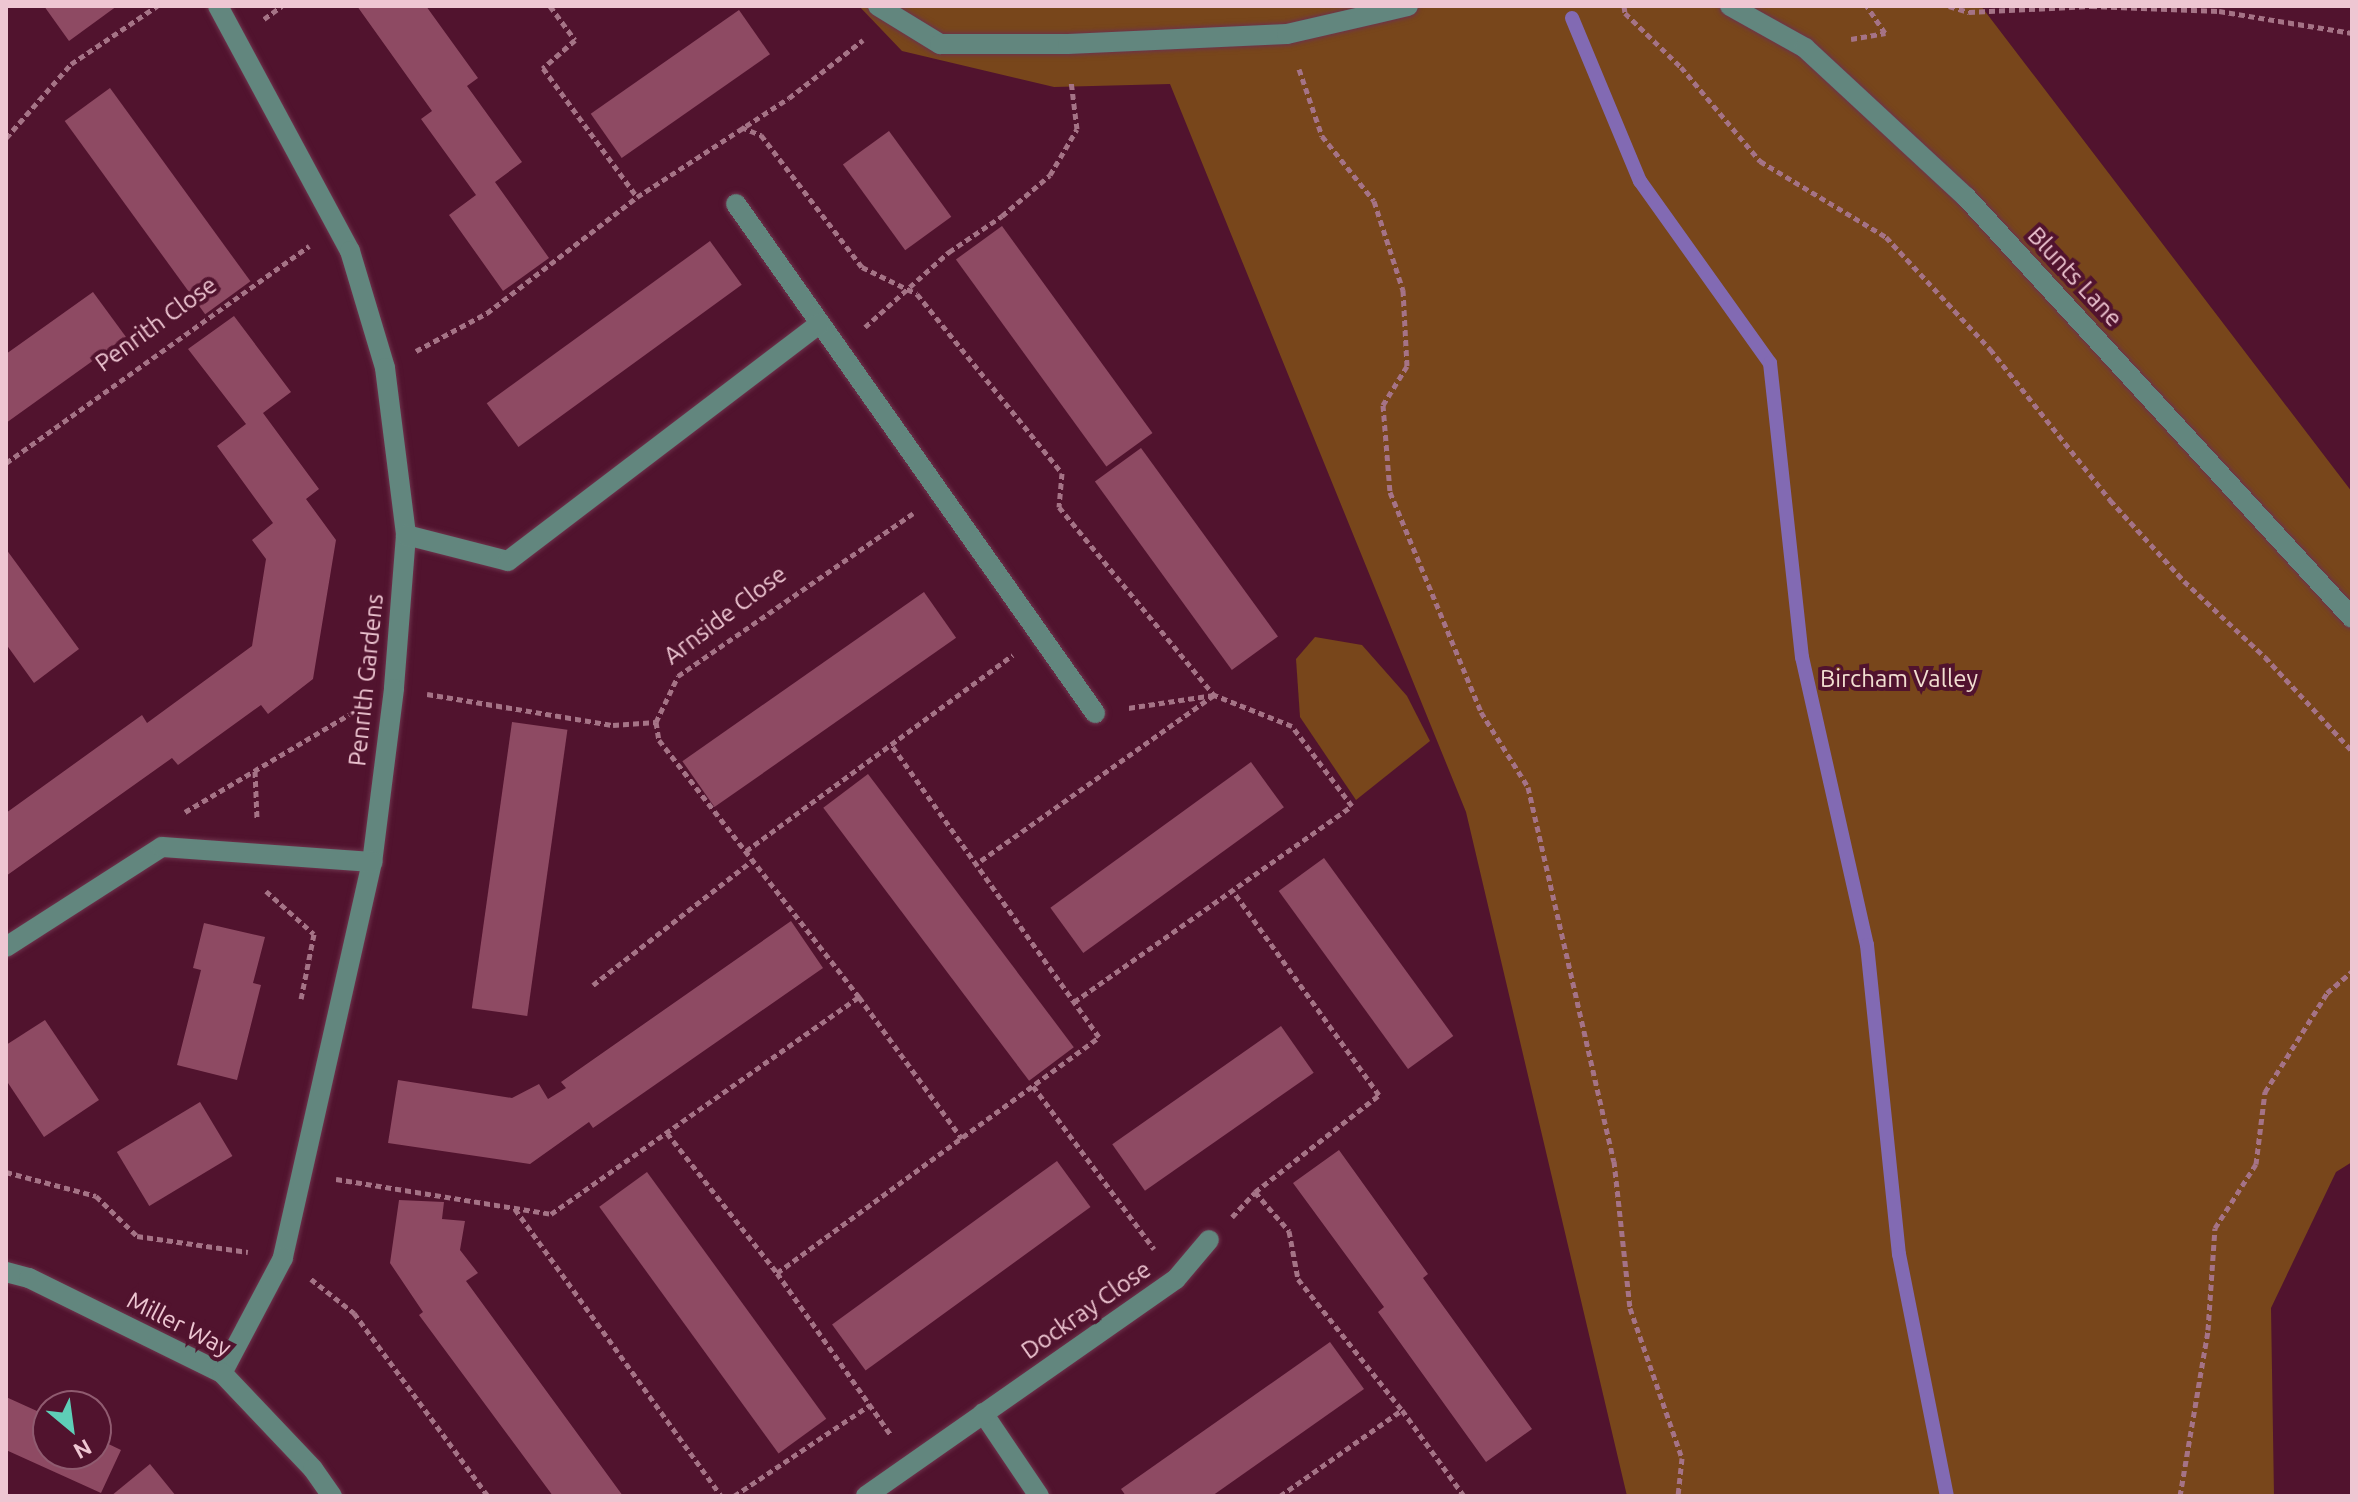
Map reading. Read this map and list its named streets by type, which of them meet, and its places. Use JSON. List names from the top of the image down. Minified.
{"streets":{"street":["Blunts Lane","Penrith Gardens","Dockray Close","Miller Way"],"path":["Penrith Close","Arnside Close"]},"crossings":[["Penrith Close","Penrith Gardens"],["Penrith Gardens","Miller Way"]],"parks":["Bircham Valley"],"north":"bottom right"}
